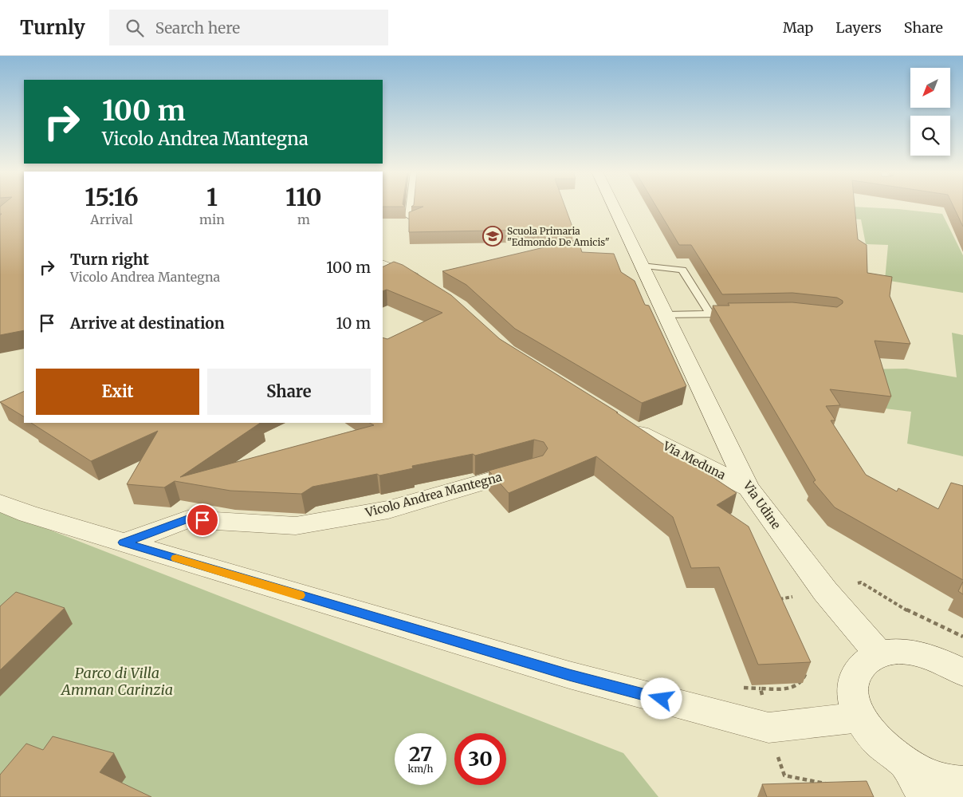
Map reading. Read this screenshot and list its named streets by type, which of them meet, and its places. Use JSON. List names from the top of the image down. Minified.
{"streets":{"street":["Via Meduna","Vicolo Andrea Mantegna","Via Udine"]},"crossings":[["Via Meduna","Via Udine"]],"parks":["Parco di Villa Amman Carinzia"],"places":{"school or university":["Scuola Primaria \"Edmondo De Amicis\""]},"north":"bottom left","page":{"header":"Turnly","search":"Search here","nav":["Map","Layers","Share"],"turn":["100 m","Vicolo Andrea Mantegna"],"eta":["15:16","Arrival","1","min","110","m"],"list":[{"name":"Turn right","note":"Vicolo Andrea Mantegna","value":"100 m"},{"name":"Arrive at destination","value":"10 m"}],"buttons":["Exit","Share"],"speed":"27 km/h","limit":"30"}}
